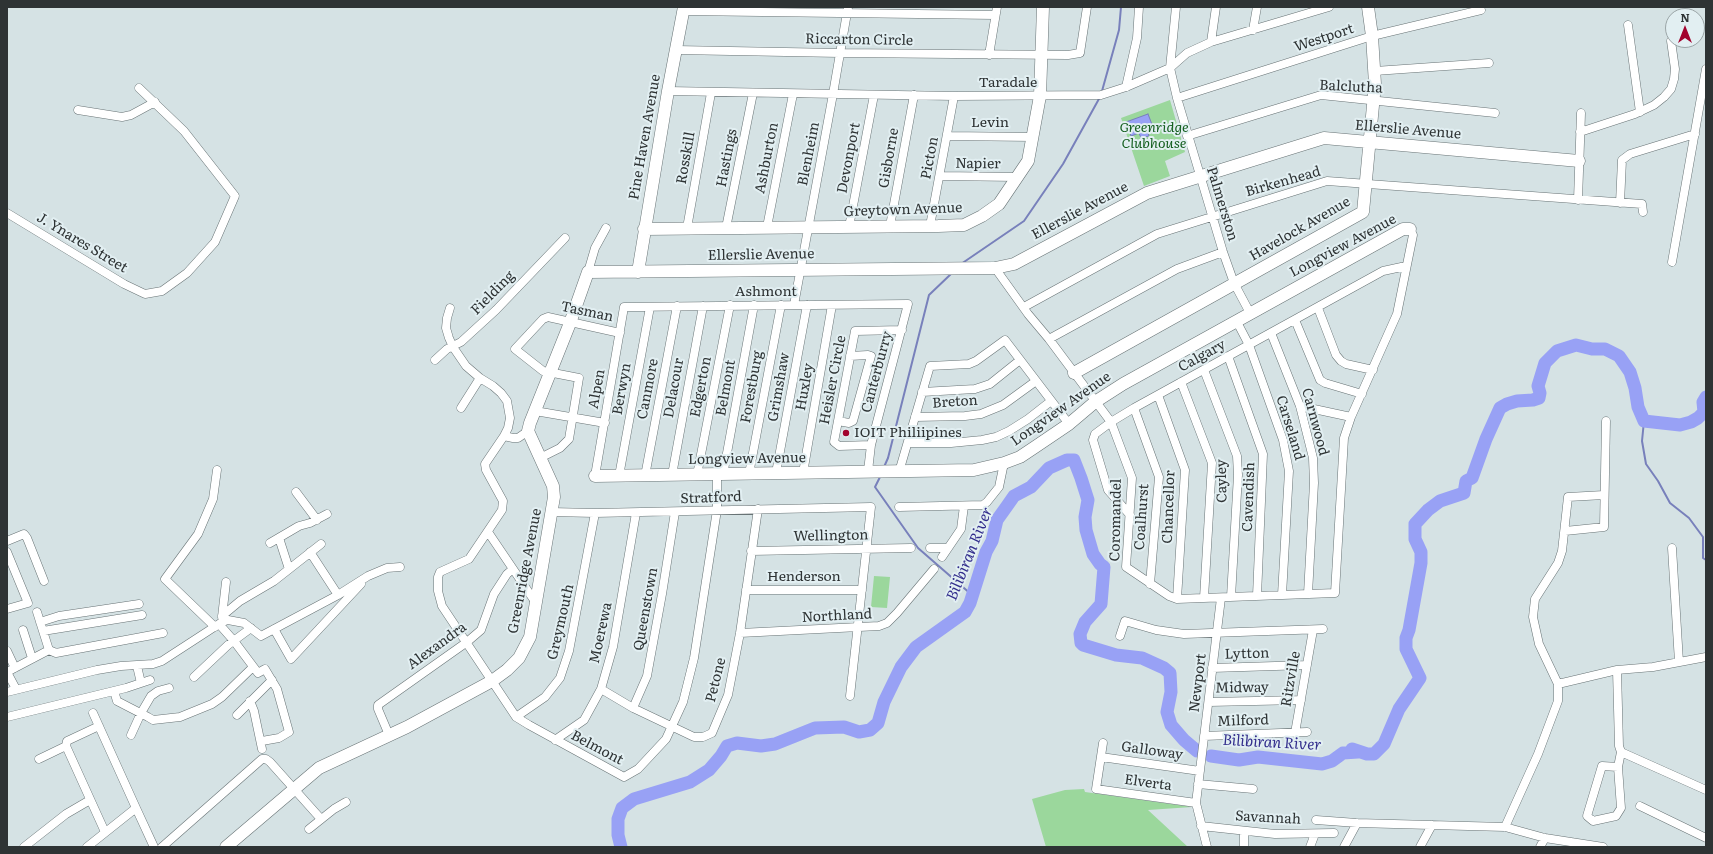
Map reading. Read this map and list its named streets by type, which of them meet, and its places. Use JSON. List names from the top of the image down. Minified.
{"streets":{"street":["Westport","Riccarton Circle","Taradale","Balclutha","Levin","Ellerslie Avenue","Pine Haven Avenue","Blenheim","Rosskill","Hastings","Ashburton","Devonport","Gisborne","Picton","Napier","Birkenhead","Palmerston","Greytown Avenue","Havelock Avenue","J. Ynares Street","Longview Avenue","Ashmont","Fielding","Tasman","Calgary","Canterburry","Heisler Circle","Edgerton","Forestburg","Grimshaw","Huxley","Delacour","Belmont","Alpen","Berwyn","Canmore","Breton","Carnwood","Carseland","Cayley","Cavendish","Stratford","Chancellor","Coalhurst","Coromandel","Wellington","Greenridge Avenue","Henderson","Queenstown","Northland","Greymouth","Moerewa","Alexandra","Lytton","Ritzville","Petone","Newport","Midway","Milford","Galloway","Elverta","Savannah"]},"crossings":[["Westport","Palmerston"],["Westport","Havelock Avenue"],["Riccarton Circle","Pine Haven Avenue"],["Riccarton Circle","Blenheim"],["Riccarton Circle","Greytown Avenue"],["Taradale","Pine Haven Avenue"],["Taradale","Blenheim"],["Taradale","Rosskill"],["Taradale","Hastings"],["Taradale","Ashburton"],["Taradale","Devonport"],["Taradale","Gisborne"],["Taradale","Picton"],["Taradale","Palmerston"],["Taradale","Greytown Avenue"],["Balclutha","Palmerston"],["Balclutha","Havelock Avenue"],["Levin","Picton"],["Levin","Greytown Avenue"],["Ellerslie Avenue","Pine Haven Avenue"],["Ellerslie Avenue","Blenheim"],["Ellerslie Avenue","Palmerston"],["Ellerslie Avenue","Havelock Avenue"],["Ellerslie Avenue","Coromandel"],["Pine Haven Avenue","Greytown Avenue"],["Blenheim","Greytown Avenue"],["Blenheim","Ashmont"],["Rosskill","Greytown Avenue"],["Hastings","Greytown Avenue"],["Ashburton","Greytown Avenue"],["Devonport","Greytown Avenue"],["Gisborne","Greytown Avenue"],["Picton","Napier"],["Picton","Greytown Avenue"],["Napier","Greytown Avenue"],["Birkenhead","Palmerston"],["Birkenhead","Havelock Avenue"],["Birkenhead","Coromandel"],["Palmerston","Havelock Avenue"],["Palmerston","Longview Avenue"],["Havelock Avenue","Coromandel"],["Longview Avenue","Canterburry"],["Longview Avenue","Edgerton"],["Longview Avenue","Forestburg"],["Longview Avenue","Grimshaw"],["Longview Avenue","Huxley"],["Longview Avenue","Delacour"],["Longview Avenue","Belmont"],["Longview Avenue","Alpen"],["Longview Avenue","Berwyn"],["Longview Avenue","Canmore"],["Longview Avenue","Carseland"],["Longview Avenue","Coromandel"],["Ashmont","Canterburry"],["Ashmont","Edgerton"],["Ashmont","Forestburg"],["Ashmont","Grimshaw"],["Ashmont","Huxley"],["Ashmont","Delacour"],["Ashmont","Belmont"],["Ashmont","Alpen"],["Ashmont","Berwyn"],["Ashmont","Canmore"],["Tasman","Alpen"],["Tasman","Greenridge Avenue"],["Calgary","Carnwood"],["Calgary","Carseland"],["Calgary","Cayley"],["Calgary","Cavendish"],["Calgary","Chancellor"],["Calgary","Coalhurst"],["Calgary","Coromandel"],["Canterburry","Heisler Circle"],["Belmont","Stratford"],["Belmont","Greenridge Avenue"],["Belmont","Greymouth"],["Belmont","Moerewa"],["Belmont","Alexandra"],["Belmont","Petone"],["Carnwood","Coromandel"],["Carseland","Coromandel"],["Cayley","Coromandel"],["Cavendish","Coromandel"],["Stratford","Wellington"],["Stratford","Greenridge Avenue"],["Stratford","Queenstown"],["Stratford","Greymouth"],["Stratford","Moerewa"],["Stratford","Petone"],["Chancellor","Coromandel"],["Coalhurst","Coromandel"],["Coromandel","Newport"],["Wellington","Petone"],["Greenridge Avenue","Alexandra"],["Henderson","Petone"],["Queenstown","Petone"],["Northland","Petone"],["Moerewa","Petone"],["Lytton","Ritzville"],["Lytton","Newport"],["Ritzville","Midway"],["Ritzville","Milford"],["Newport","Midway"],["Newport","Milford"],["Newport","Galloway"],["Newport","Elverta"],["Galloway","Elverta"]],"water":["Bilibiran River"],"parks":["Greenridge Clubhouse"],"places":["IOIT Philiipines"],"north":"top"}
